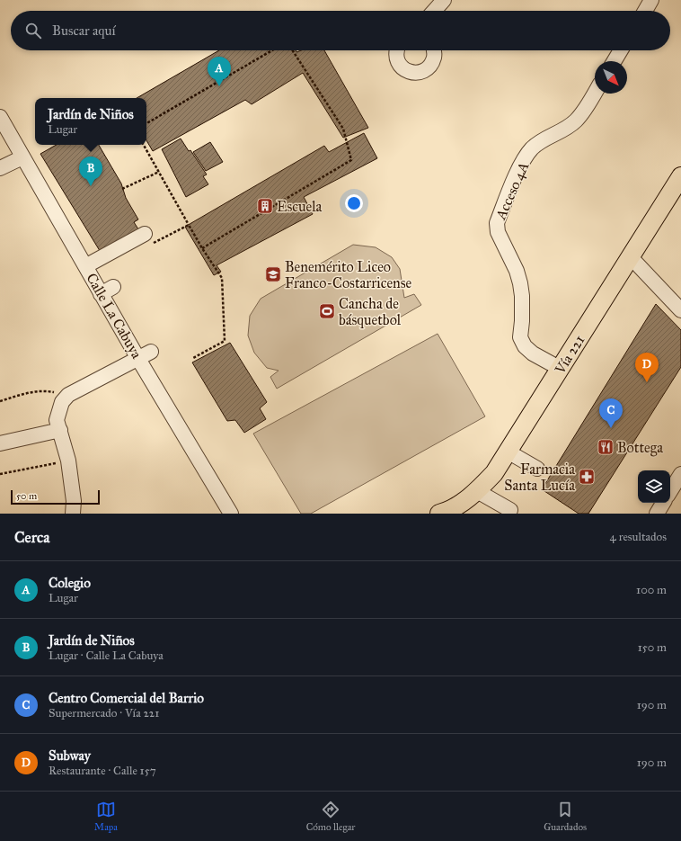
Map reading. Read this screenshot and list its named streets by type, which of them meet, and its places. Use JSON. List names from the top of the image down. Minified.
{"streets":{"main road":["Vía 221"],"street":["Acceso 4A","Calle La Cabuya"]},"crossings":[["Acceso 4A","Vía 221"]],"places":{"building":["Escuela"],"school or university":["Benemérito Liceo Franco-Costarricense"],"sports":["Cancha de básquetbol"],"restaurant":["Bottega"],"pharmacy":["Farmacia Santa Lucía"]},"scale_bar":"50 m","north":"bottom right","page":{"search":"Buscar aquí","pins":["A","B","D","C"],"popup":["Jardín de Niños","Lugar"],"scale":"50 m","heading":["Cerca","4 resultados"],"list":[{"mark":"A","name":"Colegio","note":"Lugar","value":"100 m"},{"mark":"B","name":"Jardín de Niños","note":"Lugar · Calle La Cabuya","value":"150 m"},{"mark":"C","name":"Centro Comercial del Barrio","note":"Supermercado · Vía 221","value":"190 m"},{"mark":"D","name":"Subway","note":"Restaurante · Calle 157","value":"190 m"}],"nav":["Mapa","Cómo llegar","Guardados"]}}
